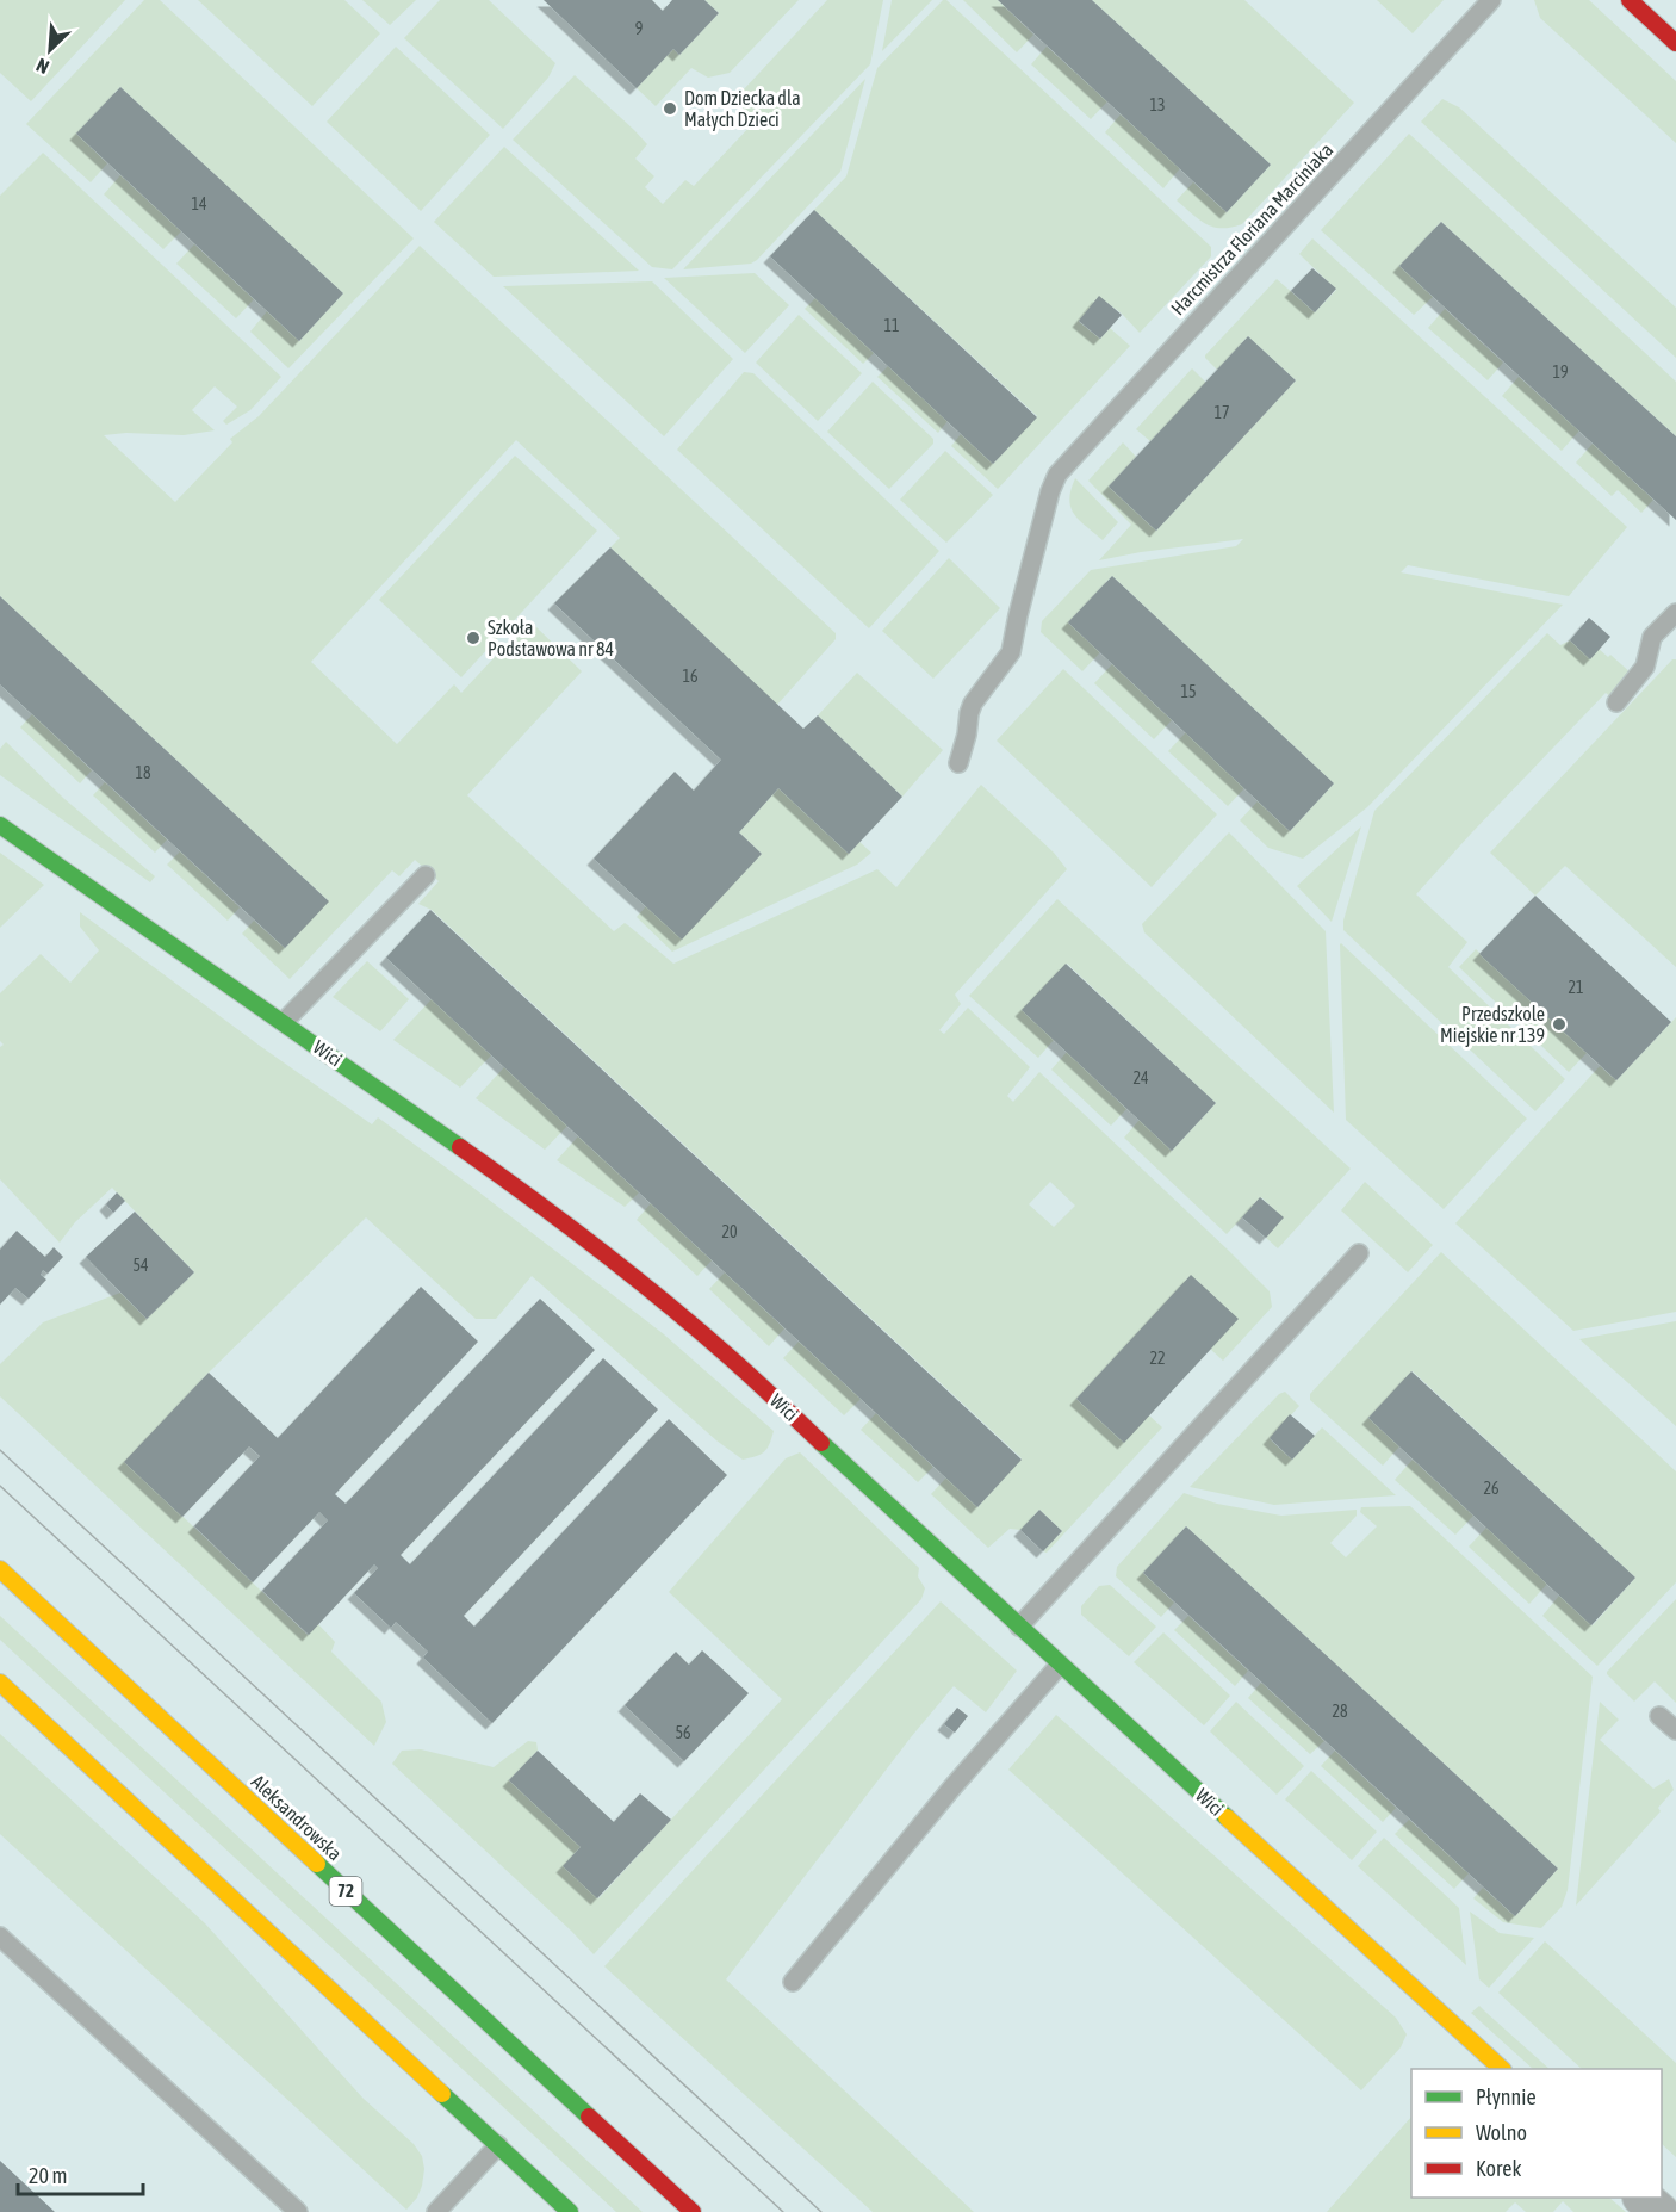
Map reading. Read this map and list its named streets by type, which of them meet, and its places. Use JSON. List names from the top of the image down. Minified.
{"streets":{"street":["Wici","Aleksandrowska","72"],"lane":["Harcmistrza Floriana Marciniaka"]},"places":["Dom Dziecka dla Małych Dzieci","Szkoła Podstawowa nr 84","Przedszkole Miejskie nr 139"],"house_numbers":["9","13","14","11","19","17","16","15","18","21","24","20","54","22","26","28","56"],"legend":["Płynnie","Wolno","Korek"],"scale_bar":"20 m","north":"bottom left"}
